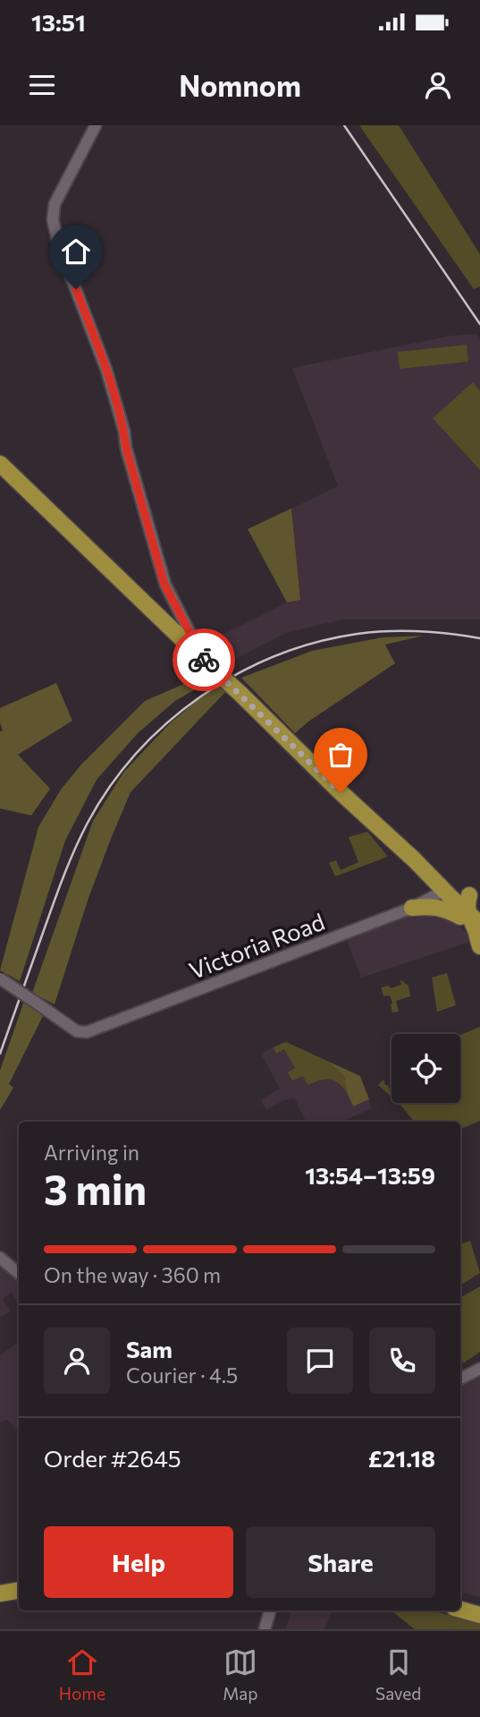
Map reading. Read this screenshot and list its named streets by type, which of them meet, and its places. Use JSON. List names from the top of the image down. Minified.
{"streets":{"street":["Victoria Road"]},"page":{"status":"13:51","header":"Nomnom","heading":["3 min","Arriving in","13:54–13:59"],"panel":["Sam","Courier · 4.5","Order #2645","£21.18"],"bar":"On the way · 360 m","buttons":["Help","Share"],"tabs":["Home","Map","Saved"]}}
